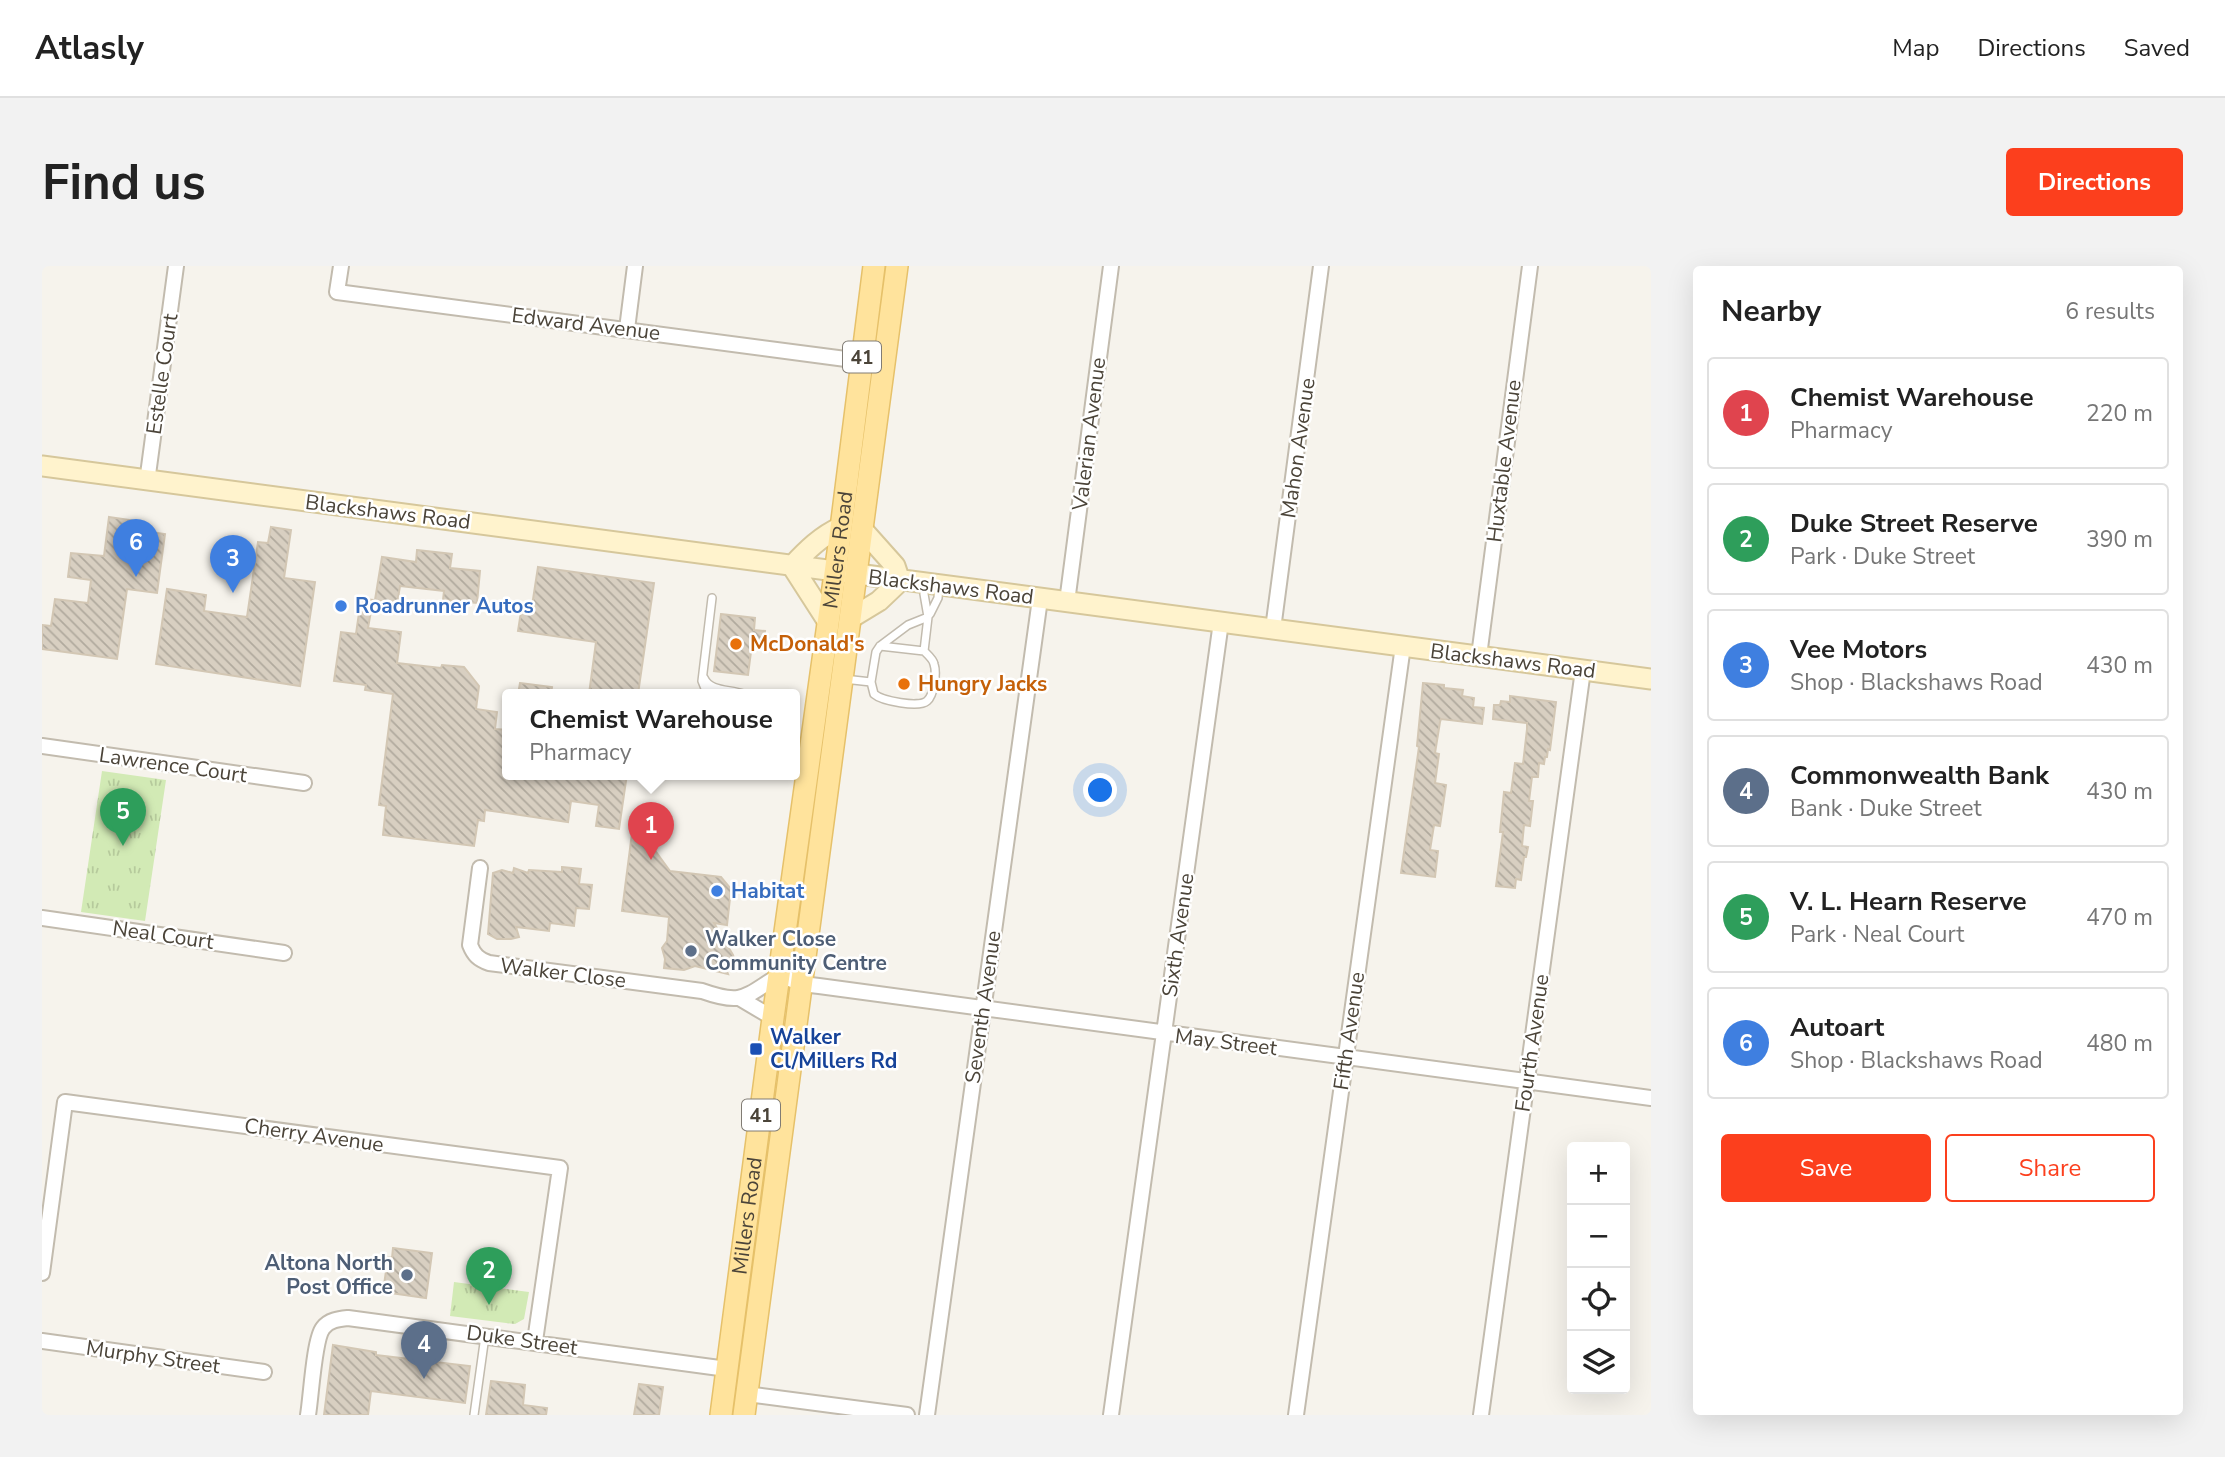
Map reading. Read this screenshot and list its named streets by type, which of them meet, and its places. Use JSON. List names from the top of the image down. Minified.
{"streets":{"main road":["41","Blackshaws Road","Millers Road"],"street":["Edward Avenue","Estelle Court","Valerian Avenue","Mahon Avenue","Huxtable Avenue","Lawrence Court","Neal Court","Sixth Avenue","Walker Close","Seventh Avenue","Fifth Avenue","May Street","Fourth Avenue","Cherry Avenue","Duke Street","Murphy Street"]},"crossings":[["Edward Avenue","Millers Road"],["Estelle Court","Blackshaws Road"],["Valerian Avenue","Blackshaws Road"],["Mahon Avenue","Blackshaws Road"],["Huxtable Avenue","Blackshaws Road"],["Blackshaws Road","Millers Road"],["Blackshaws Road","Sixth Avenue"],["Blackshaws Road","Seventh Avenue"],["Blackshaws Road","Fifth Avenue"],["Blackshaws Road","Fourth Avenue"],["Millers Road","Walker Close"],["Millers Road","May Street"],["Millers Road","Duke Street"],["Sixth Avenue","May Street"],["Seventh Avenue","May Street"],["Fifth Avenue","May Street"],["May Street","Fourth Avenue"],["Cherry Avenue","Duke Street"]],"places":{"other":["Roadrunner Autos","McDonald's","Hungry Jacks","Habitat","Walker Close Community Centre","Altona North Post Office"],"transit":["Walker Cl/Millers Rd"]},"page":{"header":"Atlasly","nav":["Map","Directions","Saved"],"buttons":["Directions",["Save","Share"]],"title":"Find us","heading":["Nearby","6 results"],"list":[{"mark":"1","name":"Chemist Warehouse","note":"Pharmacy","value":"220 m"},{"mark":"2","name":"Duke Street Reserve","note":"Park · Duke Street","value":"390 m"},{"mark":"3","name":"Vee Motors","note":"Shop · Blackshaws Road","value":"430 m"},{"mark":"4","name":"Commonwealth Bank","note":"Bank · Duke Street","value":"430 m"},{"mark":"5","name":"V. L. Hearn Reserve","note":"Park · Neal Court","value":"470 m"},{"mark":"6","name":"Autoart","note":"Shop · Blackshaws Road","value":"480 m"}],"pins":["6","3","5","1","2","4"],"popup":["Chemist Warehouse","Pharmacy"],"map_buttons":["+","−"]}}
